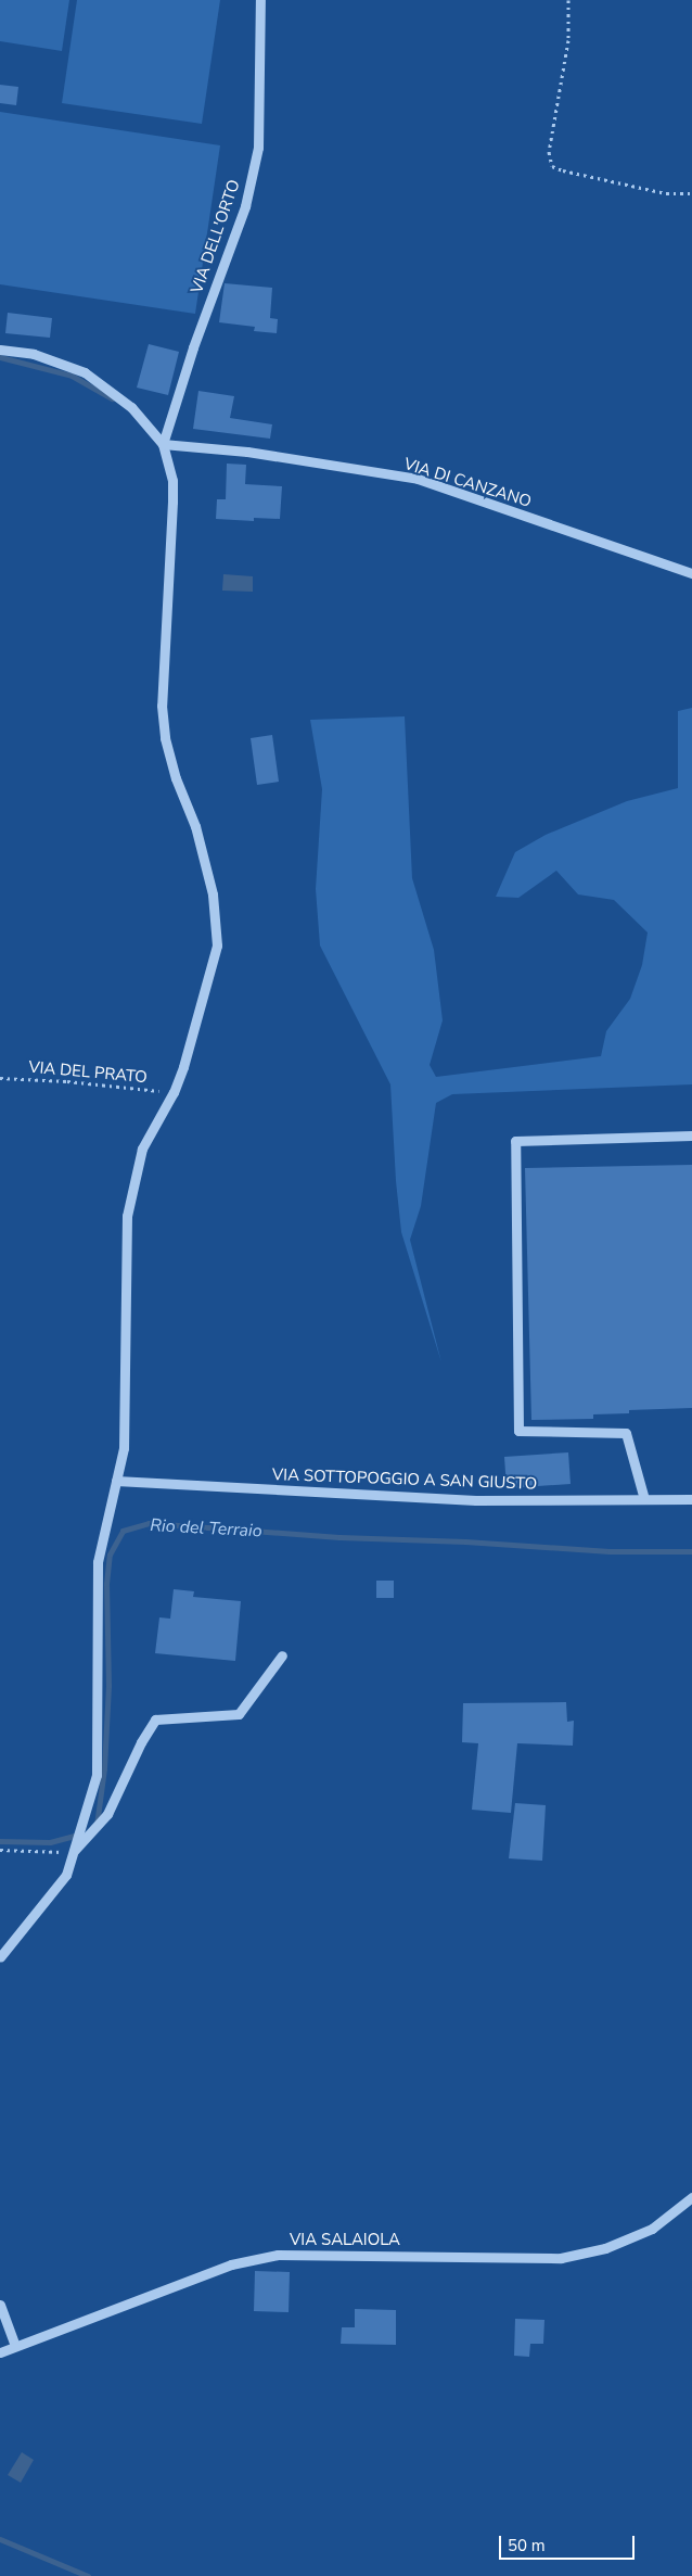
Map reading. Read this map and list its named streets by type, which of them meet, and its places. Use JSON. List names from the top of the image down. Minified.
{"streets":{"street":["VIA DELL'ORTO","VIA DI CANZANO","VIA SOTTOPOGGIO A SAN GIUSTO","VIA SALAIOLA"],"path":["VIA DEL PRATO"]},"crossings":[["VIA DELL'ORTO","VIA DI CANZANO"]],"water":["Rio del Terraio"],"scale_bar":"50 m"}
